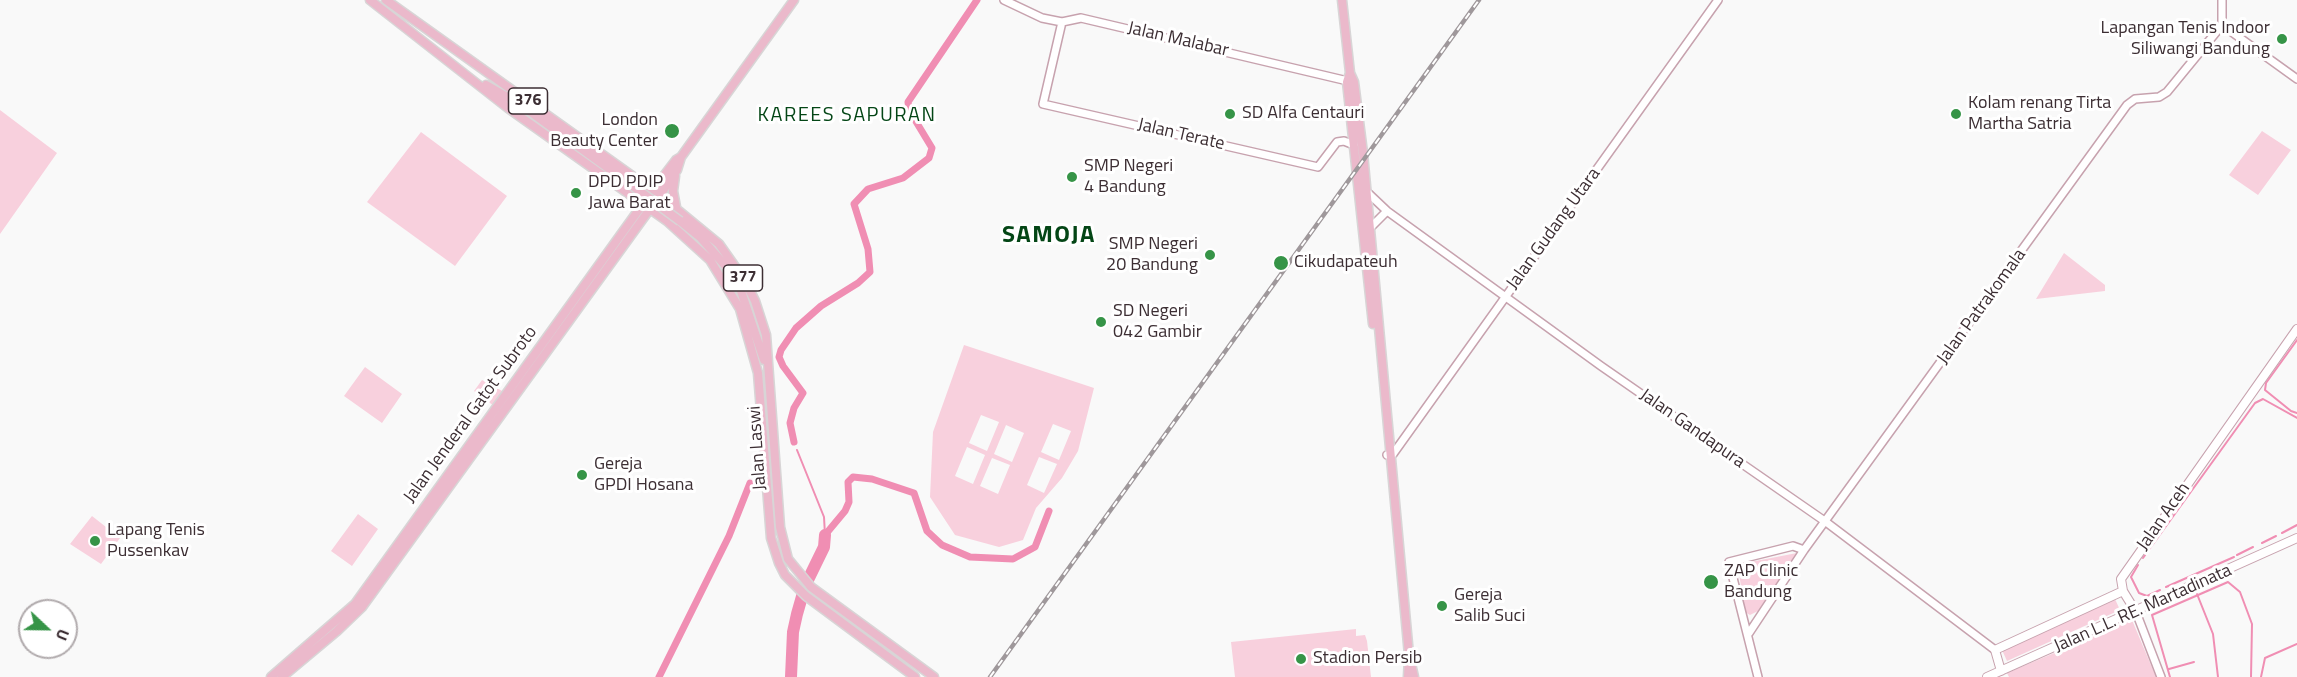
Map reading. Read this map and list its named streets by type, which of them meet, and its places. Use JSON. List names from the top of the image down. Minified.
{"streets":{"main road":["376","377","Jalan Jenderal Gatot Subroto","Jalan Laswi","Jalan Aceh","Jalan L.L. RE. Martadinata"],"street":["Jalan Malabar","Jalan Terate","Jalan Gudang Utara","Jalan Patrakomala","Jalan Gandapura"]},"crossings":[["Jalan Malabar","Jalan Terate"],["376","377"],["376","Jalan Jenderal Gatot Subroto"],["376","Jalan Laswi"],["Jalan Gudang Utara","Jalan Gandapura"],["377","Jalan Laswi"],["Jalan Patrakomala","Jalan Gandapura"],["Jalan Jenderal Gatot Subroto","Jalan Laswi"]],"districts":["KAREES SAPURAN","SAMOJA"],"places":["Lapangan Tenis Indoor Siliwangi Bandung","SD Alfa Centauri","Kolam renang Tirta Martha Satria","London Beauty Center","SMP Negeri 4 Bandung","DPD PDIP Jawa Barat","SMP Negeri 20 Bandung","Cikudapateuh","SD Negeri 042 Gambir","Gereja GPDI Hosana","Lapang Tenis Pussenkav","ZAP Clinic Bandung","Gereja Salib Suci","Stadion Persib"],"north":"right"}
